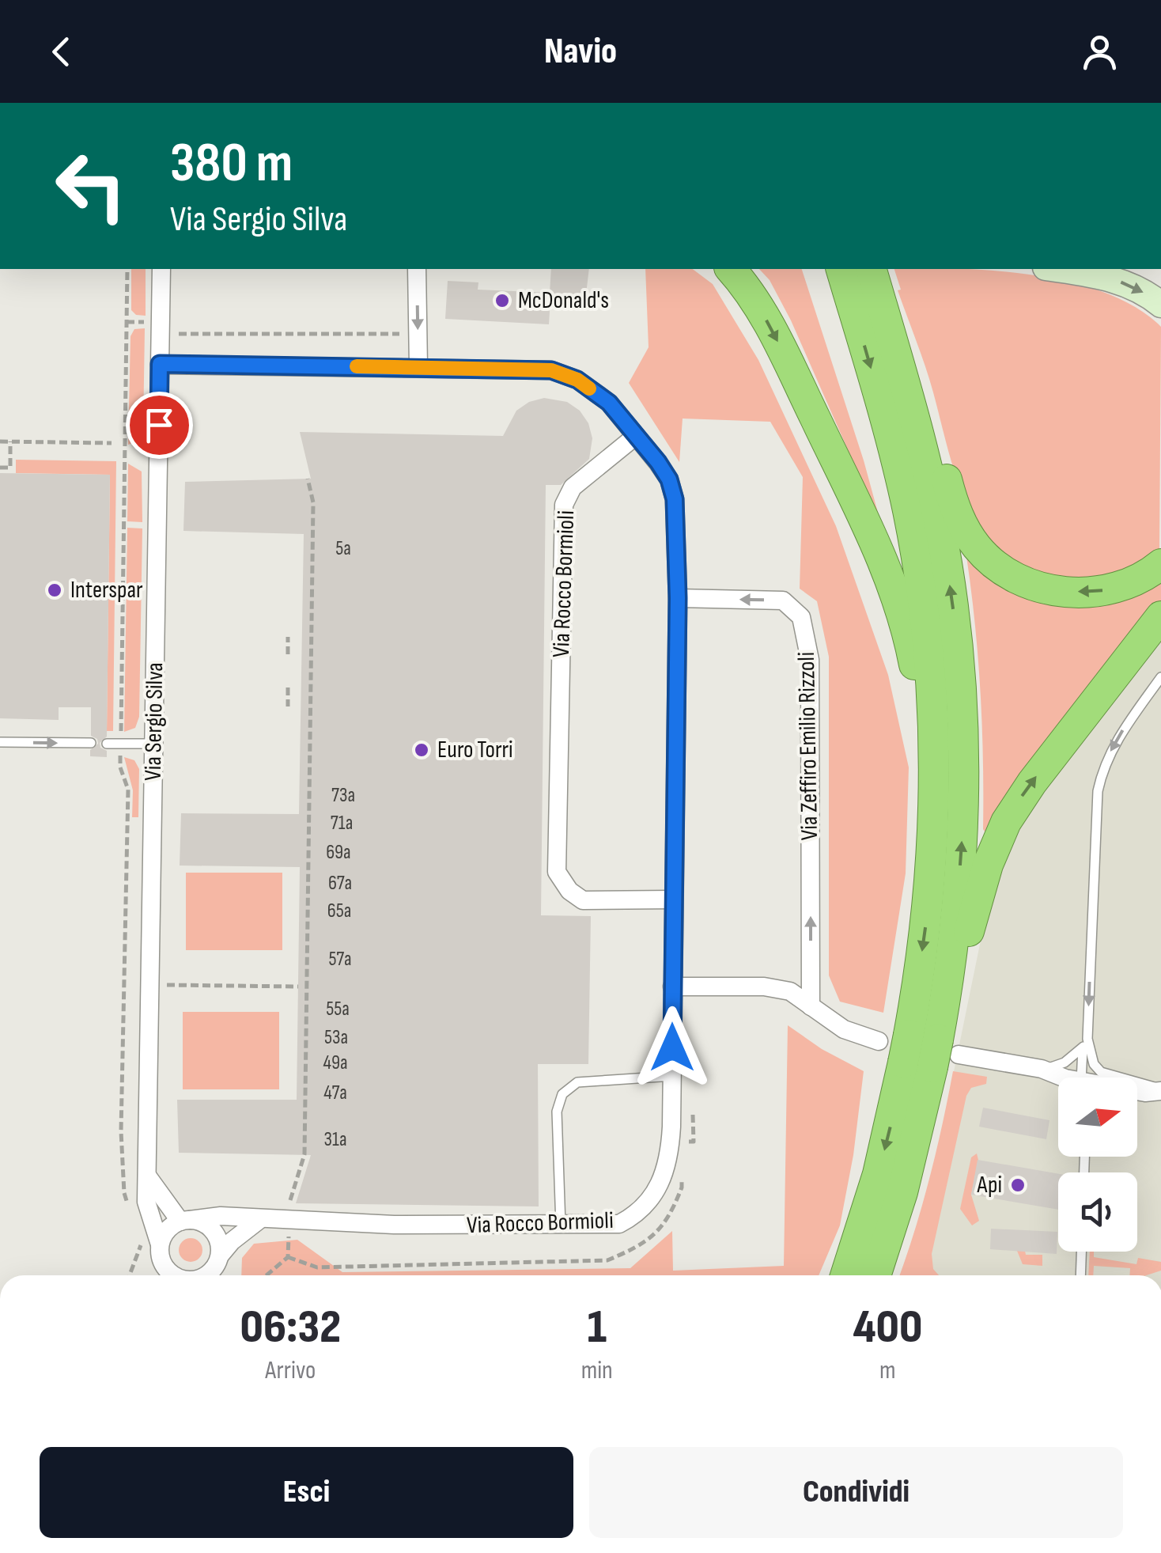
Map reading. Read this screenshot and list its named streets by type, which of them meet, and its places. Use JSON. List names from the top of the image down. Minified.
{"streets":{"street":["Via Rocco Bormioli","Via Sergio Silva","Via Zeffiro Emilio Rizzoli"]},"crossings":[["Via Rocco Bormioli","Via Sergio Silva"],["Via Rocco Bormioli","Via Zeffiro Emilio Rizzoli"]],"one_way":["Via Zeffiro Emilio Rizzoli"],"places":["McDonald's","Interspar","Euro Torri","Api"],"house_numbers":["5a","73a","71a","69a","67a","65a","57a","55a","53a","49a","47a","31a"],"north":"right","page":{"header":"Navio","turn":["380 m","Via Sergio Silva"],"eta":["06:32","Arrivo","1","min","400","m"],"buttons":["Esci","Condividi"]}}
